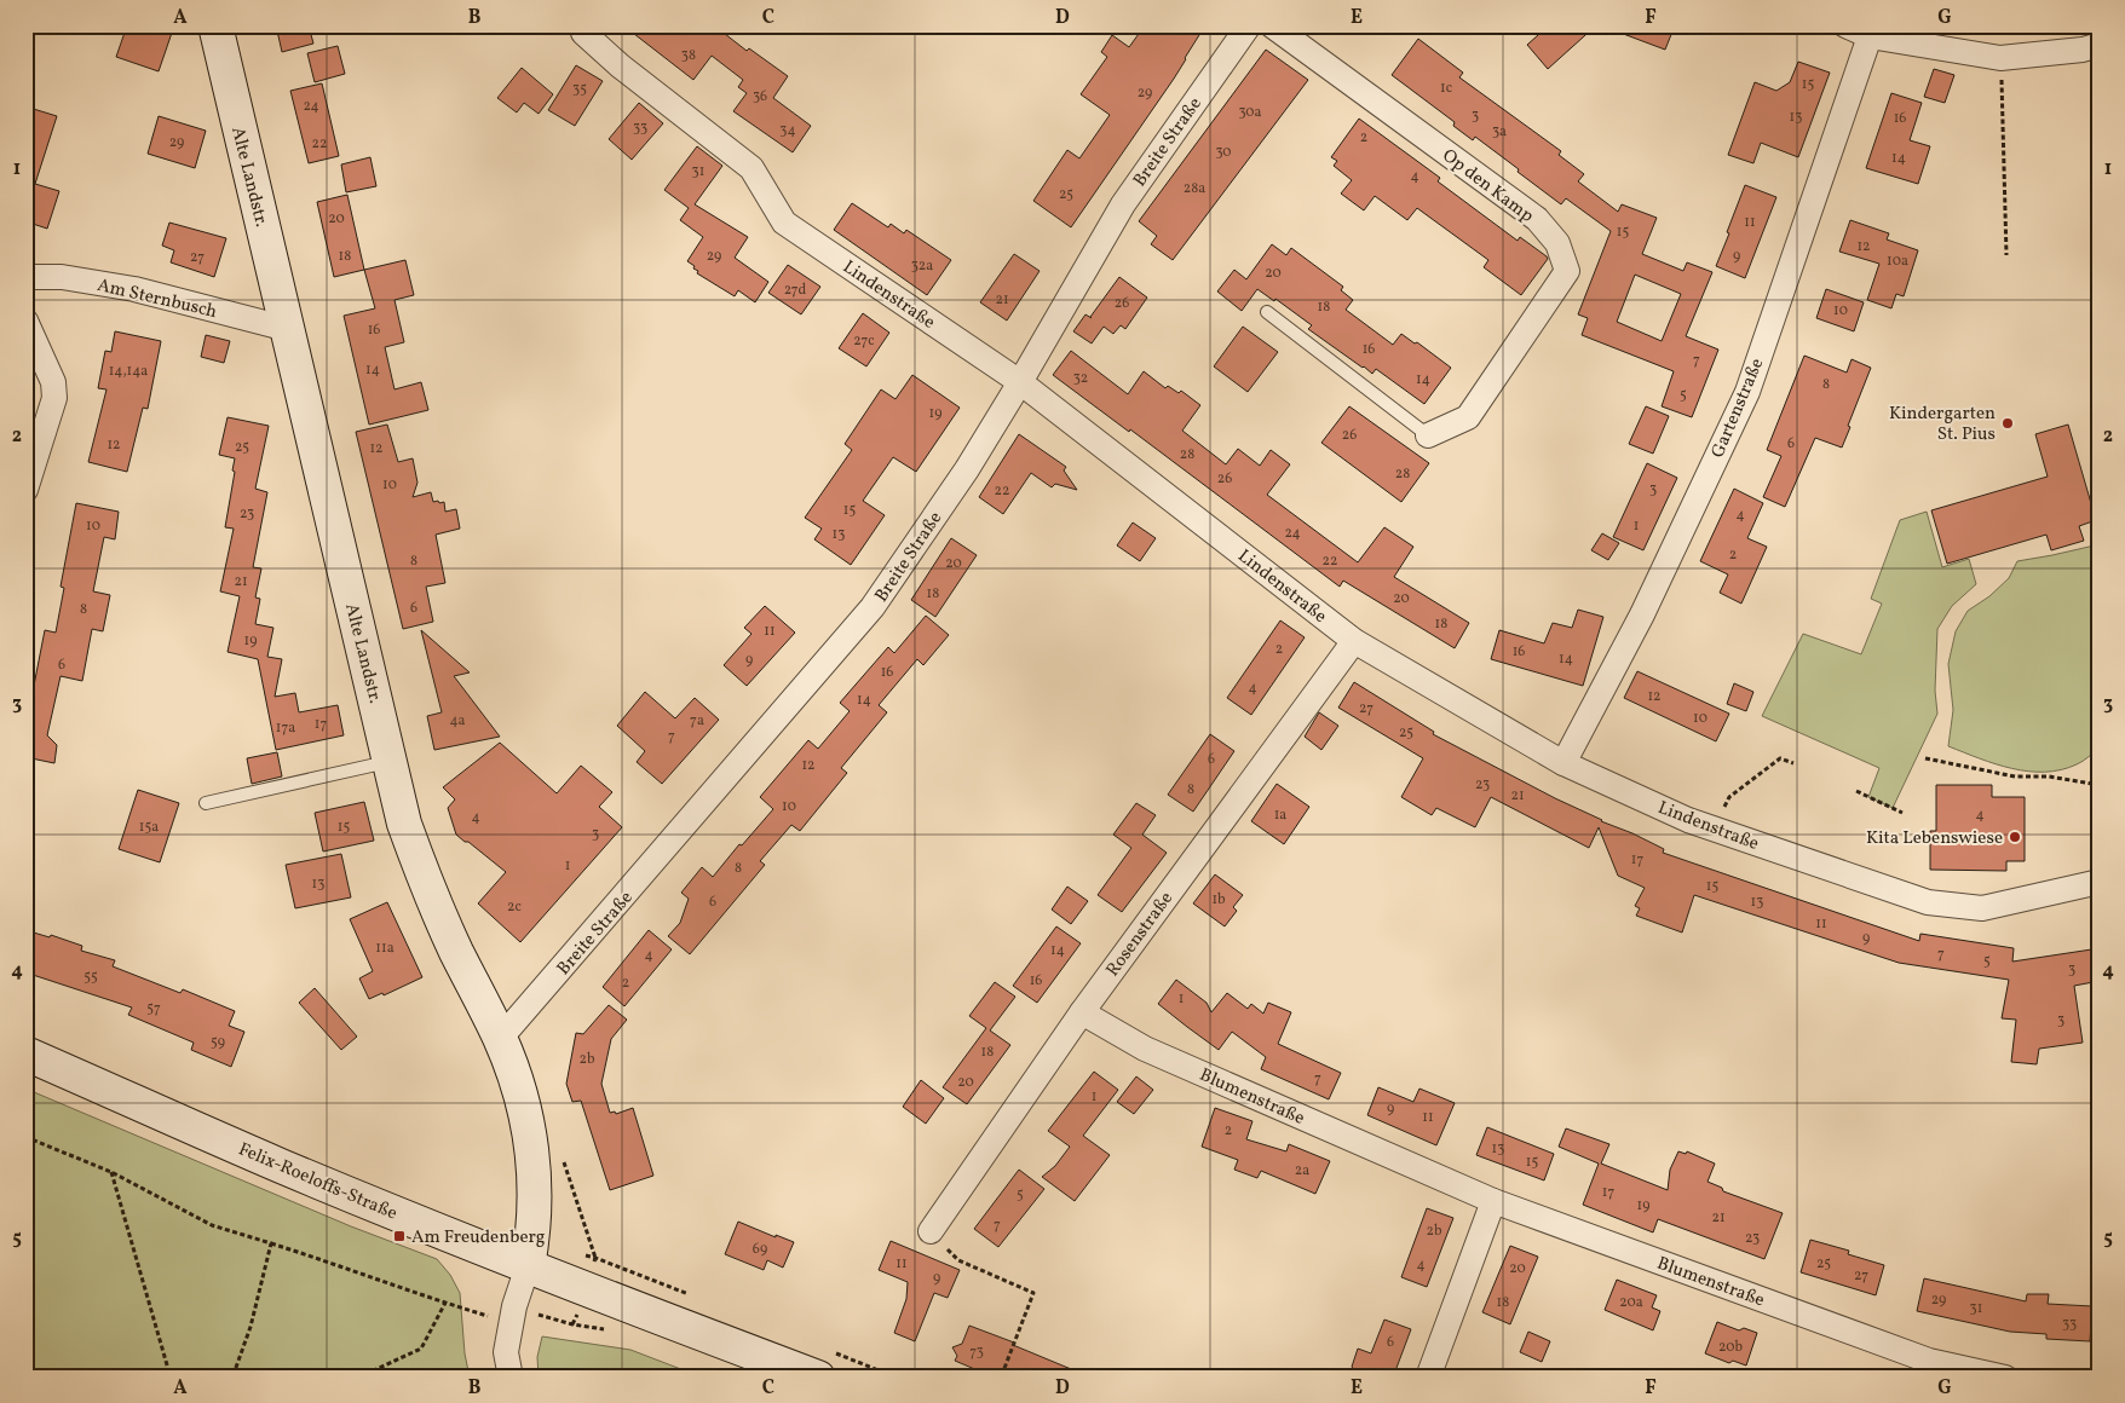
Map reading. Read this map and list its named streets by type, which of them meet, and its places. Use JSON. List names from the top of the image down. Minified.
{"streets":{"street":["Breite Straße","Alte Landstr.","Op den Kamp","Lindenstraße","Am Sternbusch","Gartenstraße","Rosenstraße","Blumenstraße","Felix-Roeloffs-Straße"]},"crossings":[["Breite Straße","Alte Landstr."],["Breite Straße","Lindenstraße"],["Alte Landstr.","Am Sternbusch"],["Alte Landstr.","Felix-Roeloffs-Straße"],["Lindenstraße","Gartenstraße"],["Lindenstraße","Rosenstraße"],["Rosenstraße","Blumenstraße"]],"places":{"other":["Kindergarten St. Pius","Kita Lebenswiese"],"transit":["Am Freudenberg"]},"house_numbers":["38","15","1c","35","29","36","24","30a","3","13","16","33","34","3a","2","29","22","30","14","31","4","28a","25","20","11","15","12","18","29","9","27","10a","32a","20","27d","21","26","18","10","16","27c","16","7","14","14,14a","32","14","8","5","19","26","6","12","25","12","28","28","26","10","3","22","15","23","4","10","1","24","13","2","8","22","20","21","18","20","6","8","18","11","19","2","16","14","9","6","16","4","12","14","27","10","4a","7a","17","17a","25","7","6","12","23","8","21","10","1a","4","4","15a","15","3","17","1","8","13","15","1b","6","13","2c","11","9","11a","14","7","4","5","3","55","16","2","1","57","3","59","18","2b","7","20","1","9","11","2","13","15","2a","17","5","19","21","7","2b","23","69","11","25","4","20","27","9","29","18","20a","31","33","6","20b","73"],"grid":{"columns":["A","B","C","D","E","F","G"],"rows":["1","2","3","4","5"]}}
